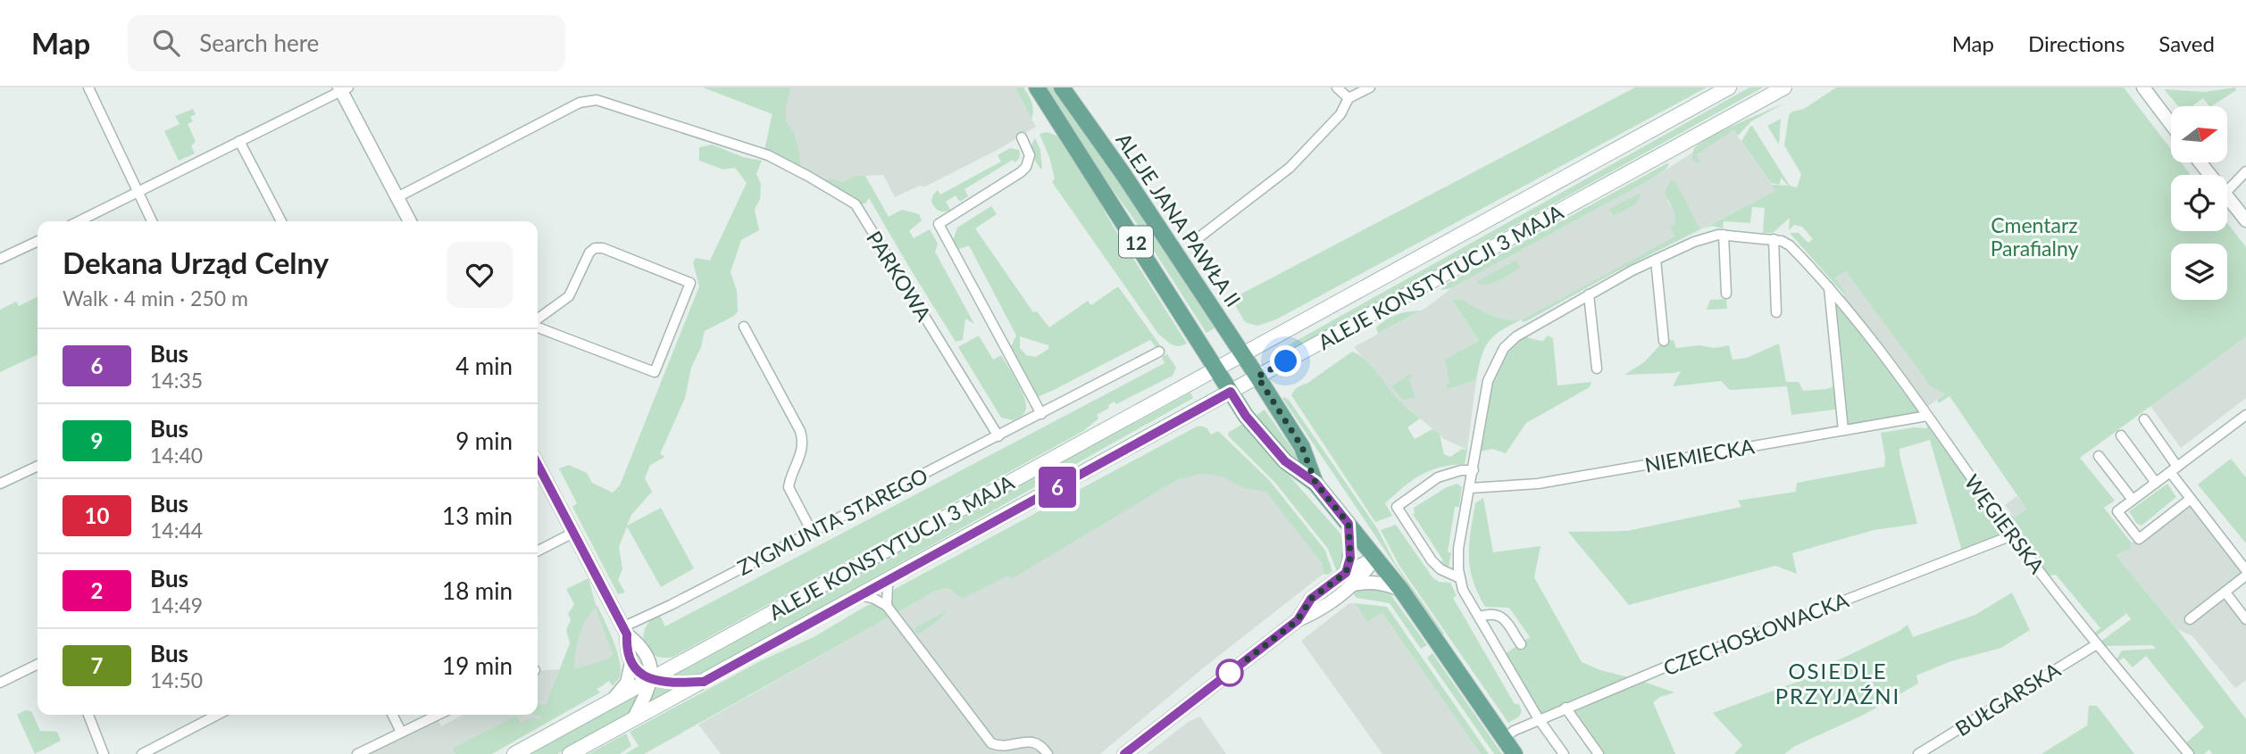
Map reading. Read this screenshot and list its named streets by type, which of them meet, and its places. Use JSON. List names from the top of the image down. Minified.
{"streets":{"main road":["ALEJE JANA PAWŁA II","12","ALEJE KONSTYTUCJI 3 MAJA"],"street":["PARKOWA","NIEMIECKA","ZYGMUNTA STAREGO","WĘGIERSKA","CZECHOSŁOWACKA","BUŁGARSKA"]},"crossings":[["ALEJE JANA PAWŁA II","12"],["ALEJE JANA PAWŁA II","ALEJE KONSTYTUCJI 3 MAJA"],["12","ALEJE KONSTYTUCJI 3 MAJA"],["12","CZECHOSŁOWACKA"],["PARKOWA","ZYGMUNTA STAREGO"],["NIEMIECKA","WĘGIERSKA"],["WĘGIERSKA","CZECHOSŁOWACKA"],["WĘGIERSKA","BUŁGARSKA"]],"districts":["OSIEDLE PRZYJAŹNI"],"parks":["Cmentarz Parafialny"],"lines":["bus line 6"],"north":"right","page":{"header":"Map","search":"Search here","nav":["Map","Directions","Saved"],"on_map":"6","heading":["Dekana Urząd Celny","Walk · 4 min · 250 m"],"list":[{"mark":"6","name":"Bus","note":"14:35","value":"4 min"},{"mark":"9","name":"Bus","note":"14:40","value":"9 min"},{"mark":"10","name":"Bus","note":"14:44","value":"13 min"},{"mark":"2","name":"Bus","note":"14:49","value":"18 min"},{"mark":"7","name":"Bus","note":"14:50","value":"19 min"}]}}
